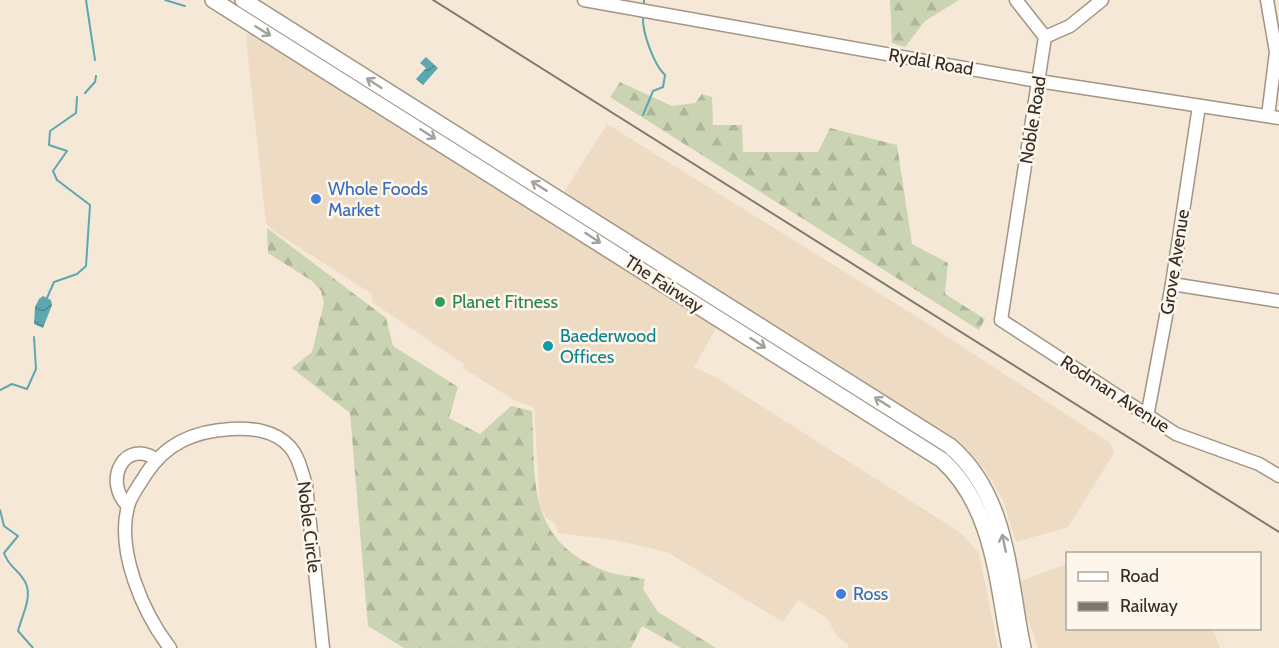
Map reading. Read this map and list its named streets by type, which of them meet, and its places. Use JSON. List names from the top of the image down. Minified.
{"streets":{"main road":["The Fairway"],"street":["Rydal Road","Noble Road","Grove Avenue","Rodman Avenue","Noble Circle"]},"crossings":[["Rydal Road","Noble Road"],["Rydal Road","Grove Avenue"],["Noble Road","Rodman Avenue"],["Grove Avenue","Rodman Avenue"]],"places":["Whole Foods Market","Planet Fitness","Baederwood Offices","Ross"],"legend":["Road","Railway"]}
